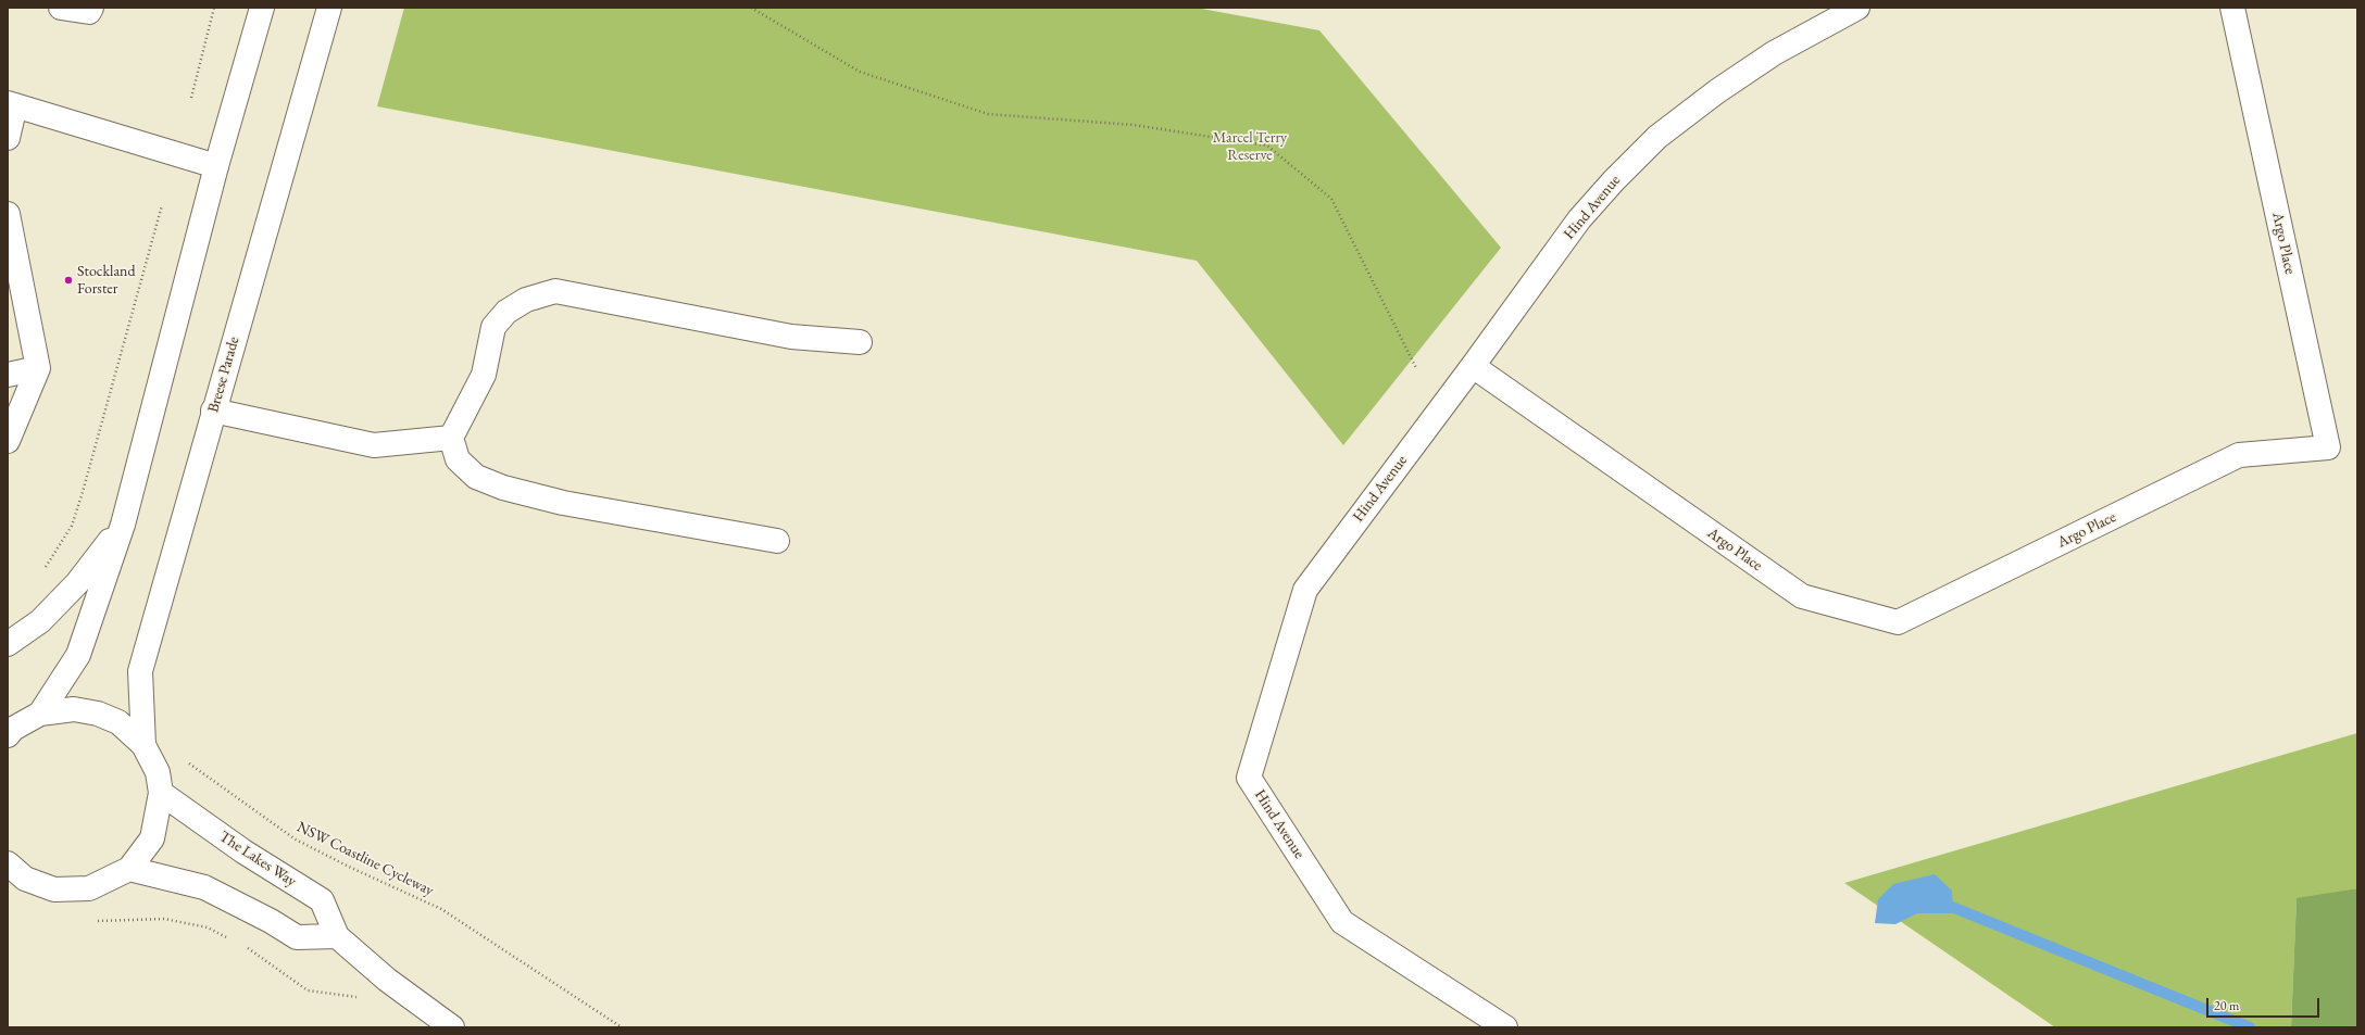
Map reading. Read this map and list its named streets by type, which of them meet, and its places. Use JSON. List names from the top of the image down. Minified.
{"streets":{"street":["Hind Avenue","Argo Place","Breese Parade","The Lakes Way"],"path":["NSW Coastline Cycleway"]},"crossings":[["Hind Avenue","Argo Place"]],"parks":["Marcel Terry Reserve"],"places":["Stockland Forster"],"scale_bar":"20 m"}
